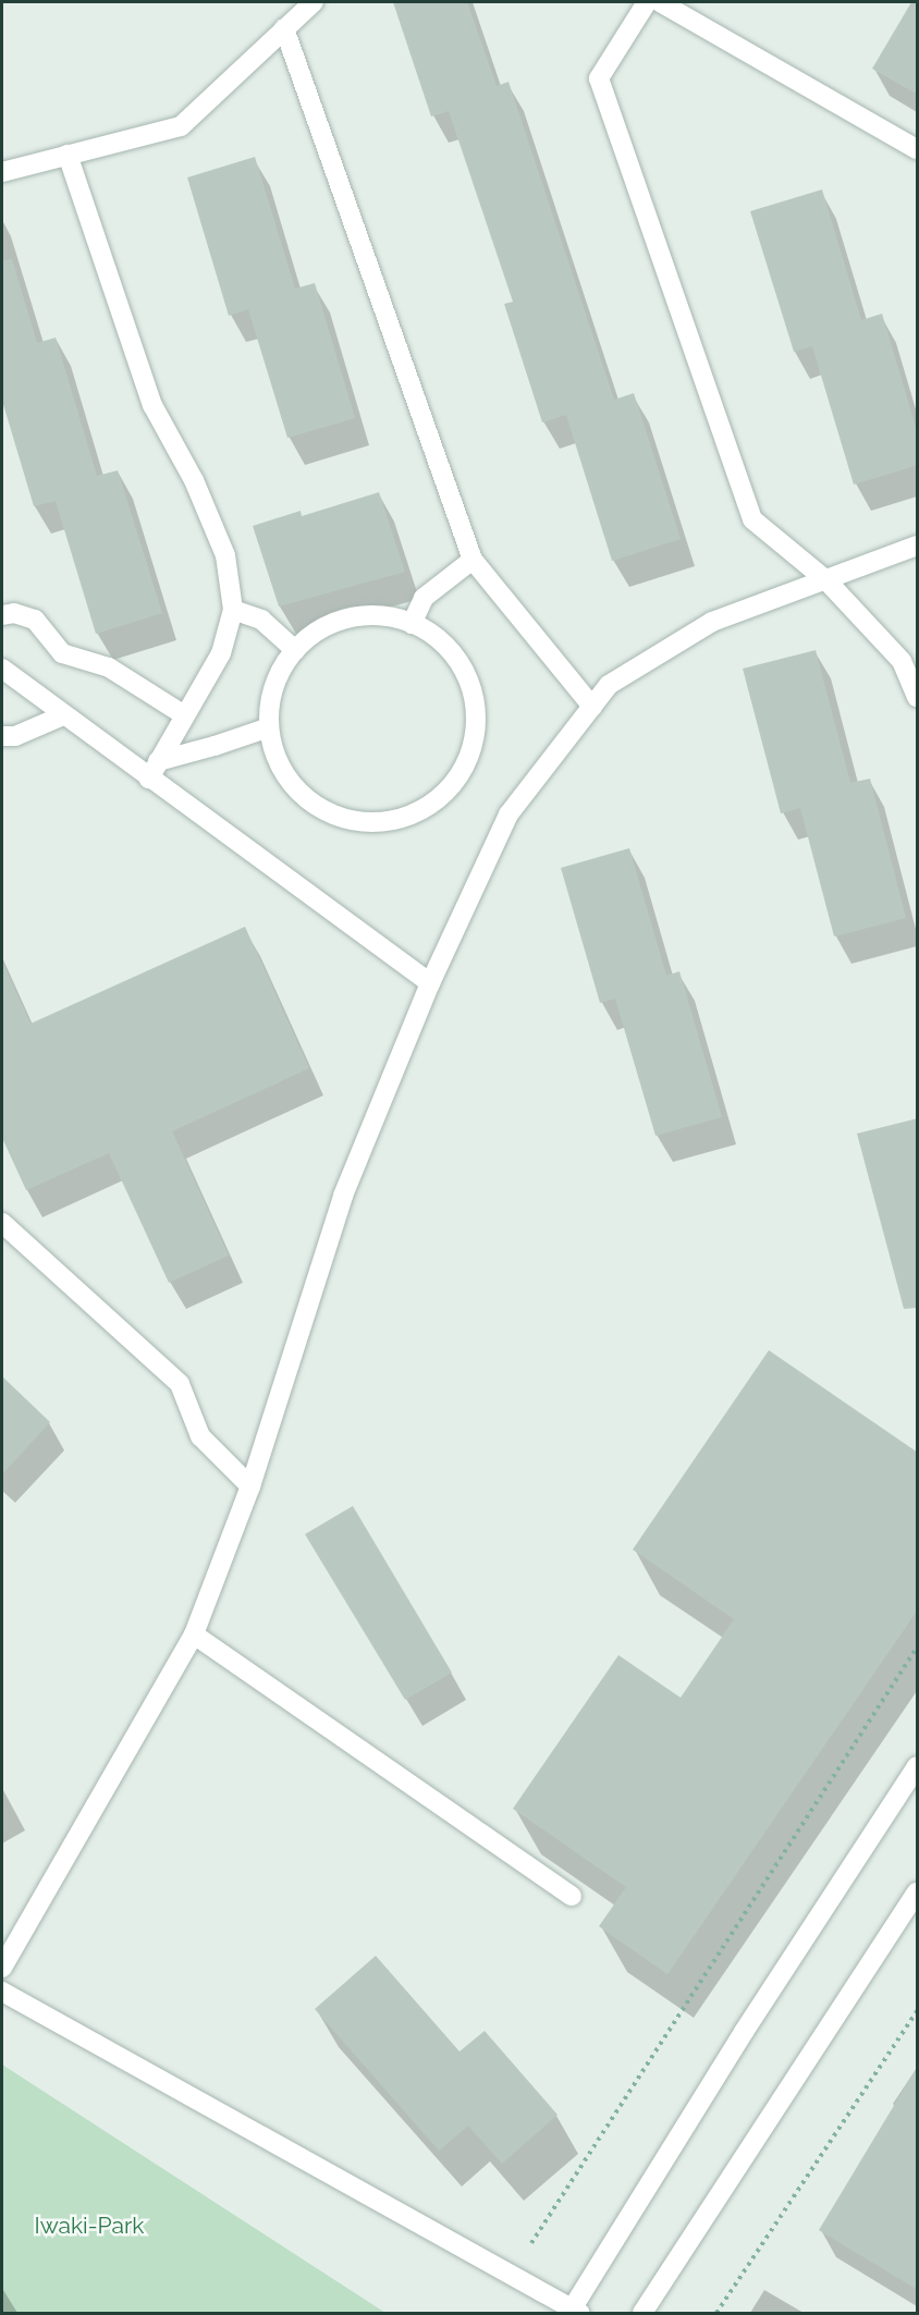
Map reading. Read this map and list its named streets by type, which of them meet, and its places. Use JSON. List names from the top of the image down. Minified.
{"parks":["Iwaki-Park"]}
